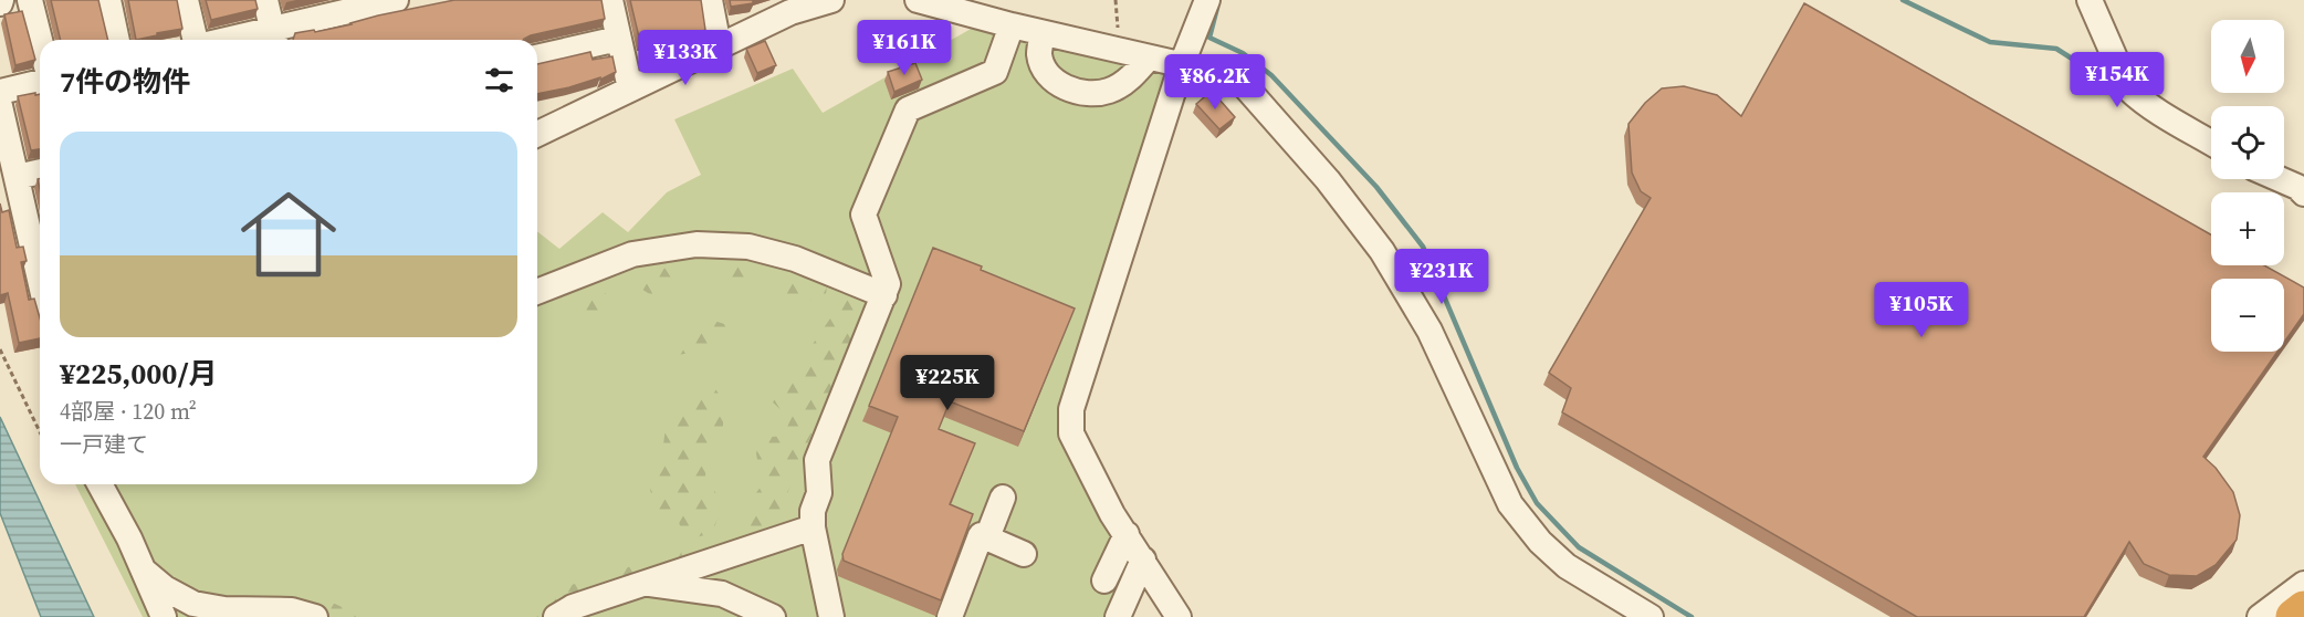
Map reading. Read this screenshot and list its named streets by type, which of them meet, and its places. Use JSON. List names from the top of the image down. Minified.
{"north":"bottom","page":{"map_buttons":["+","−"],"price":["¥161K","¥133K","¥154K","¥86.2K","¥231K","¥105K","¥225K"],"heading":"7件の物件","list":[{"name":"¥225,000/月","note":"4部屋 · 120 m² · 一戸建て"}]}}
